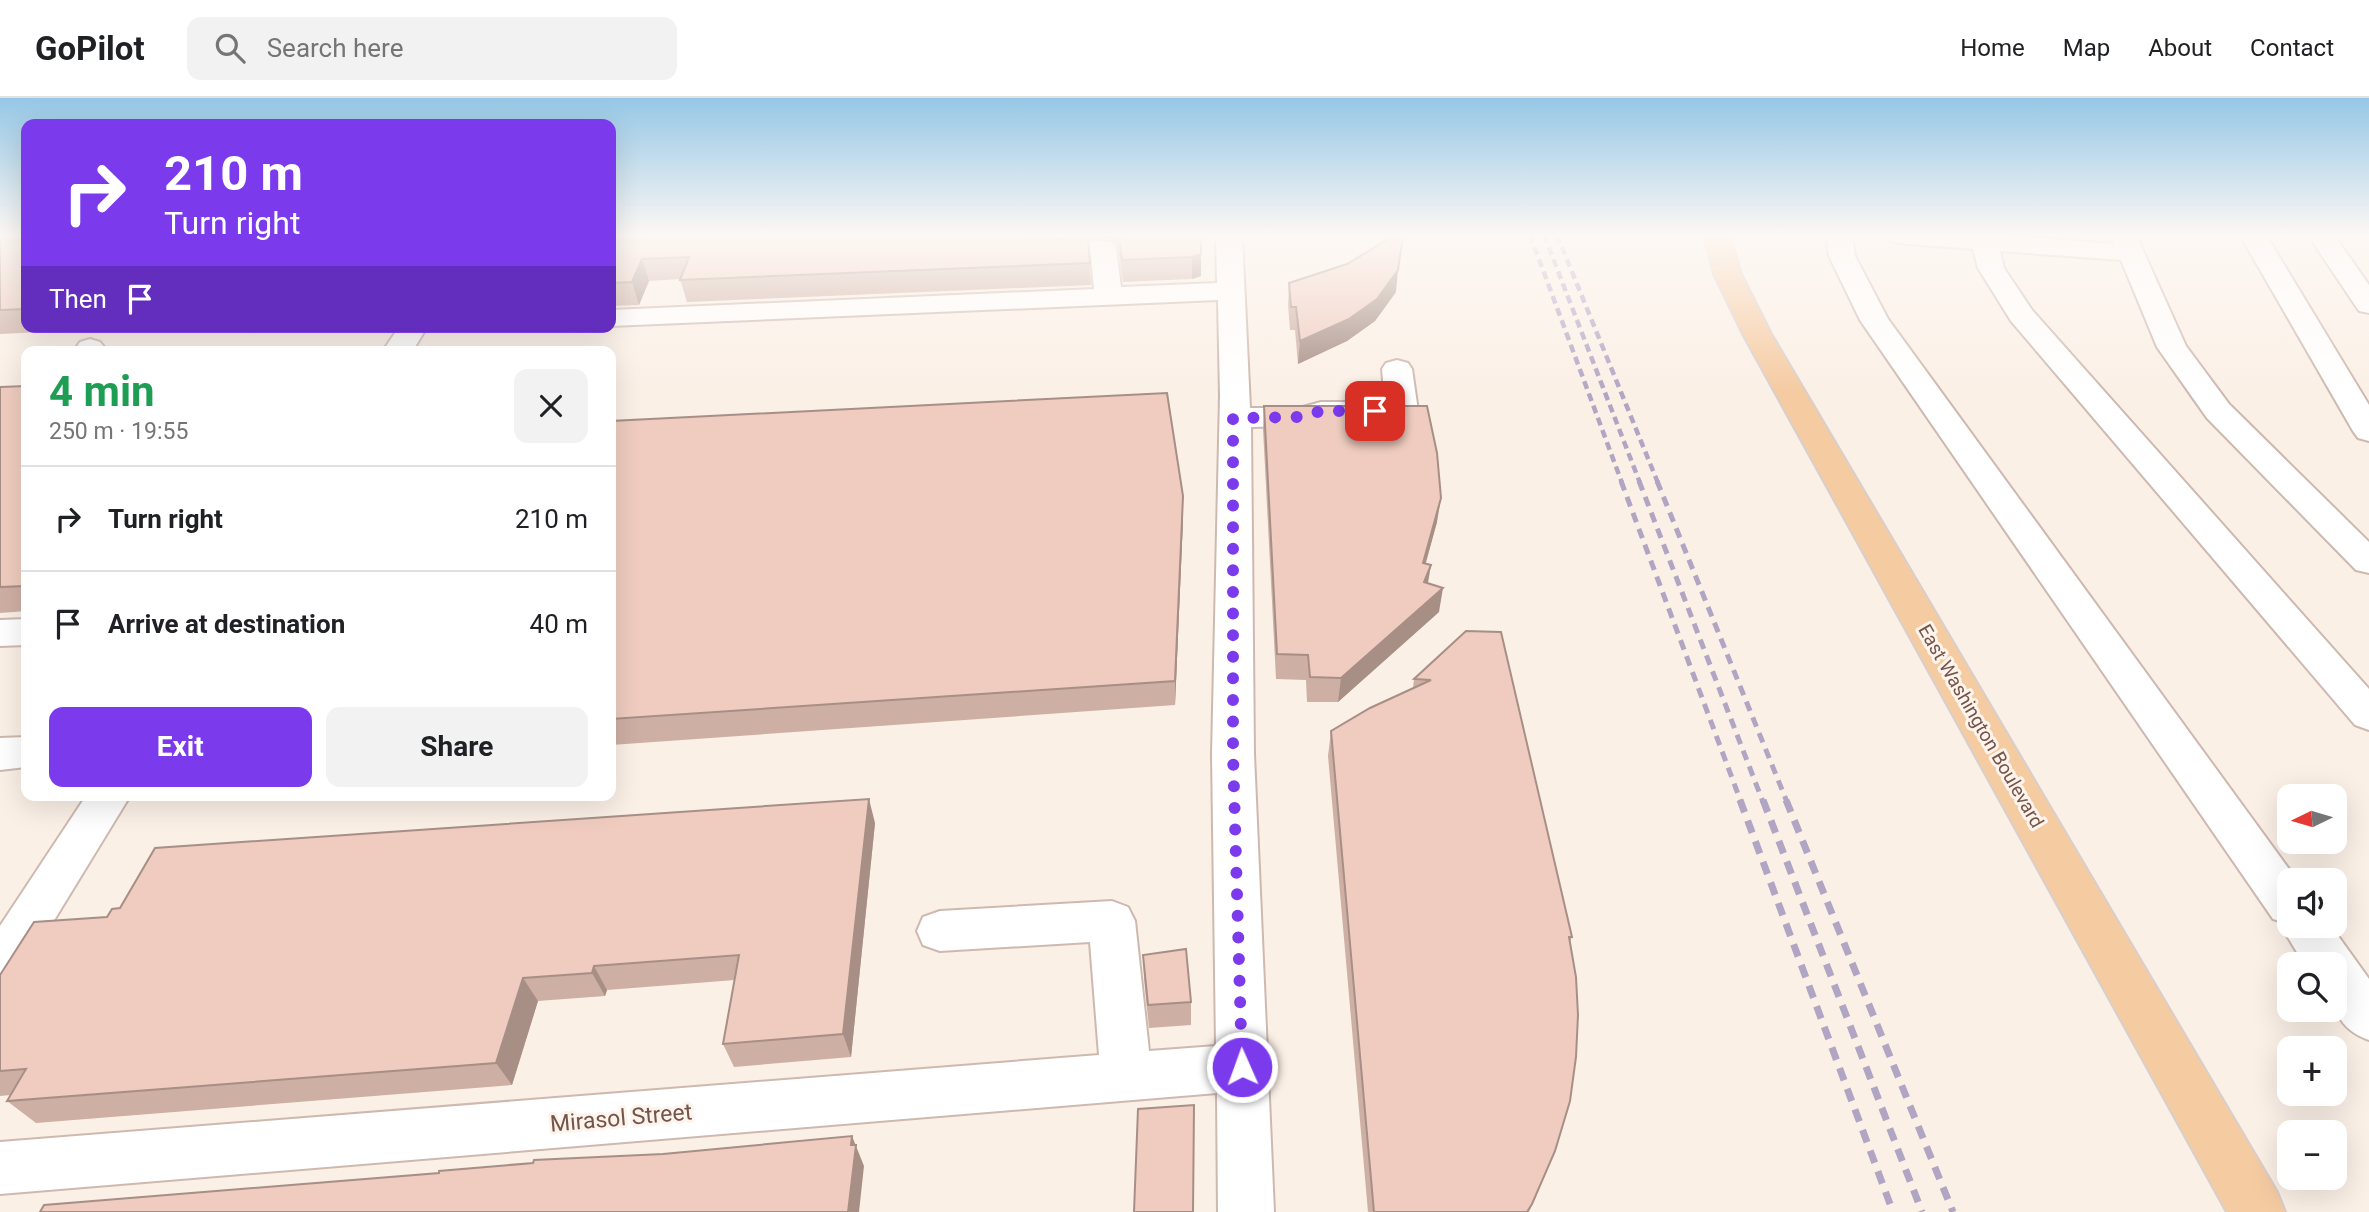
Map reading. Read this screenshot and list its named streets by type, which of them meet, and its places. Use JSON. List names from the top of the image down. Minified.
{"streets":{"main road":["East Washington Boulevard"],"street":["Mirasol Street"]},"north":"left","page":{"header":"GoPilot","search":"Search here","nav":["Home","Map","About","Contact"],"turn":["210 m","Turn right"],"then":"Then","heading":["4 min","250 m · 19:55"],"list":[{"name":"Turn right","value":"210 m"},{"name":"Arrive at destination","value":"40 m"}],"buttons":["Exit","Share"],"map_buttons":["+","−"]}}
